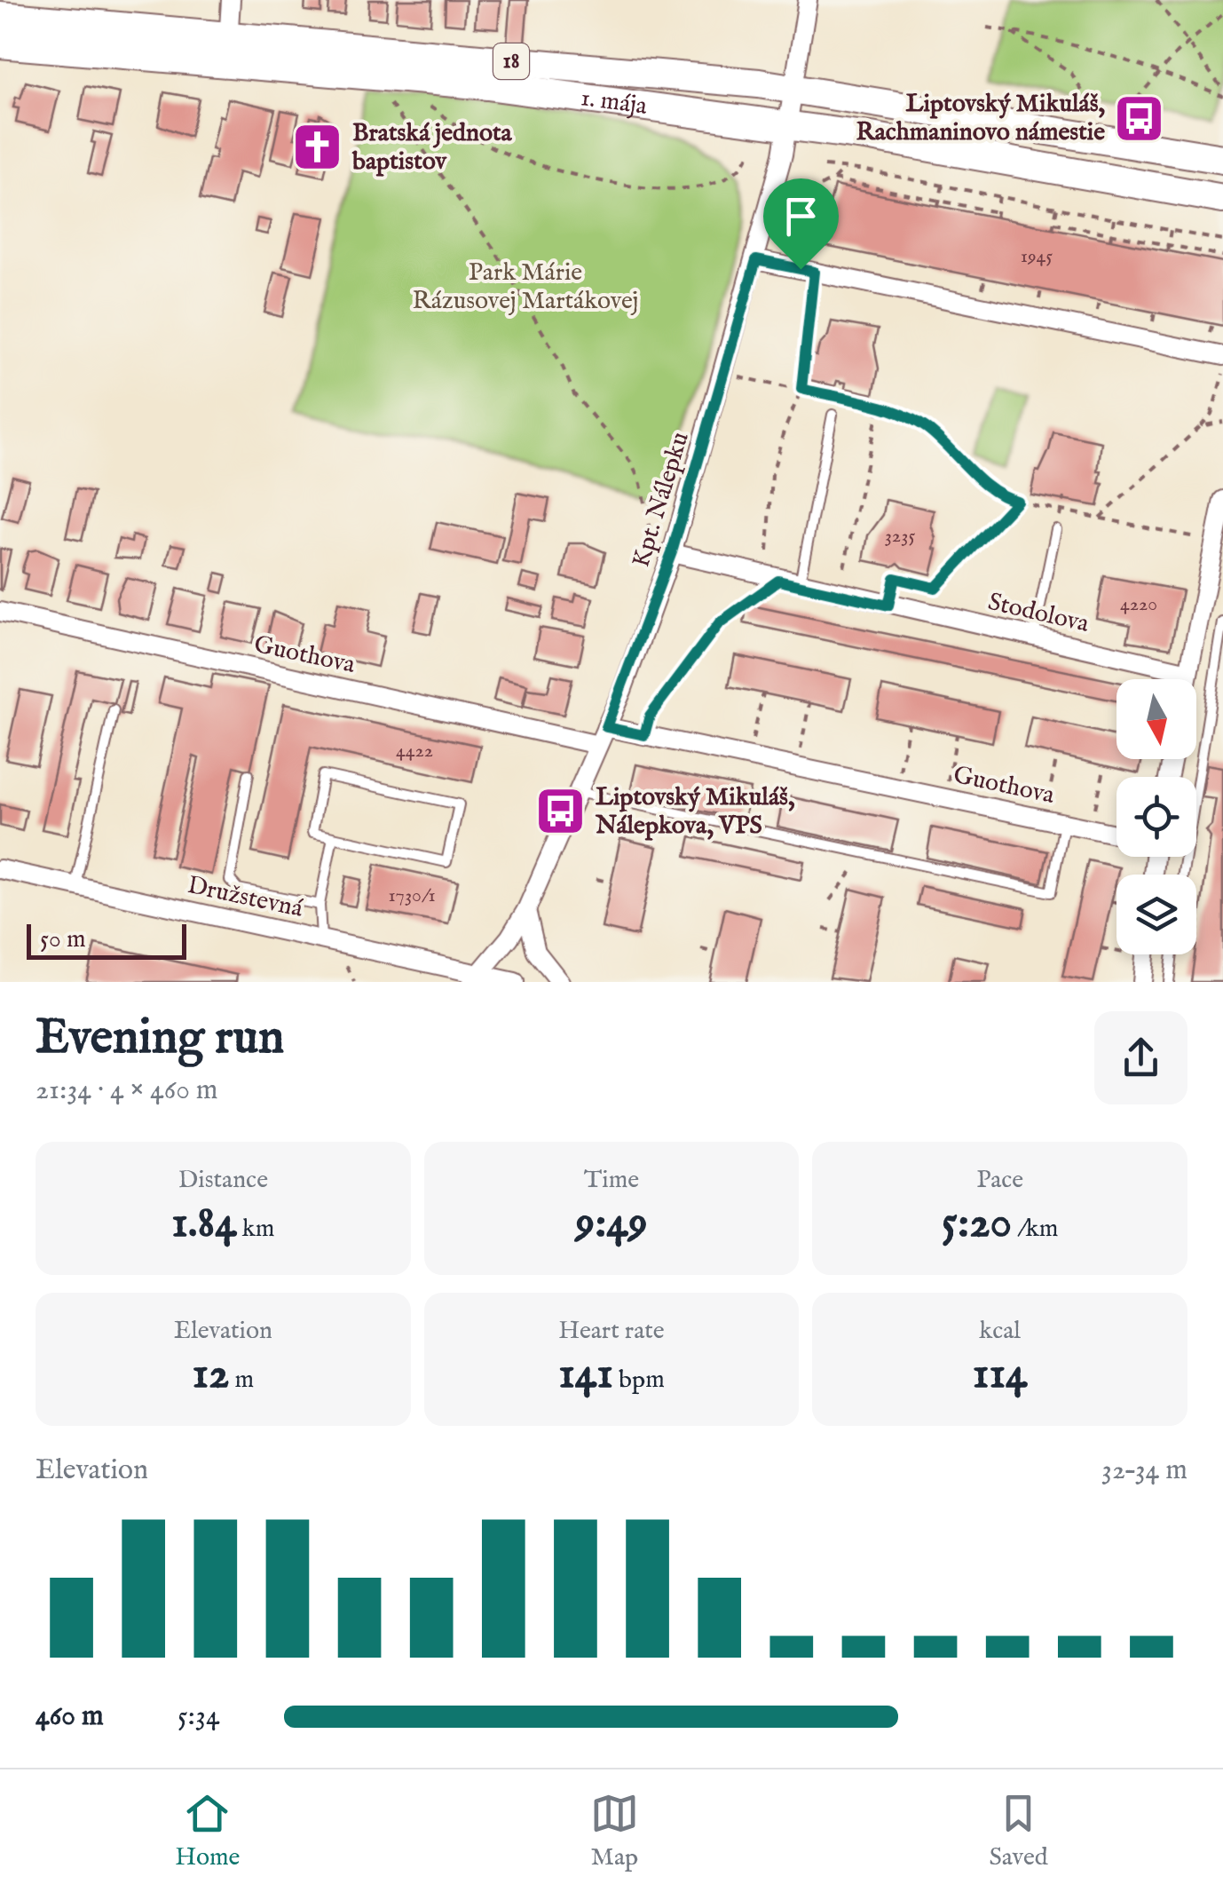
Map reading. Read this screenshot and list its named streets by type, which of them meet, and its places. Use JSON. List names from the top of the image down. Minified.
{"streets":{"main road":["18","1. mája"],"street":["Kpt. Nálepku","Stodolova","Guothova","Družstevná"]},"crossings":[["1. mája","Kpt. Nálepku"],["Kpt. Nálepku","Stodolova"],["Kpt. Nálepku","Guothova"],["Kpt. Nálepku","Družstevná"]],"parks":["Park Márie Rázusovej Martákovej"],"places":{"bus stop":["Liptovský Mikuláš, Rachmaninovo námestie","Liptovský Mikuláš, Nálepkova, VPS"],"church":["Bratská jednota baptistov"]},"house_numbers":["1945","3235","4220","4422","1730/1"],"scale_bar":"50 m","north":"bottom","page":{"scale":"50 m","heading":["Evening run","21:34 · 4 × 460 m"],"stats":[["Distance","1.84 km"],["Time","9:49"],["Pace","5:20 /km"],["Elevation","12 m"],["Heart rate","141 bpm"],["kcal","114"]],"chart":["Elevation","32–34 m"],"list":[{"name":"460 m","note":"5:34"}],"tabs":["Home","Map","Saved"]}}
